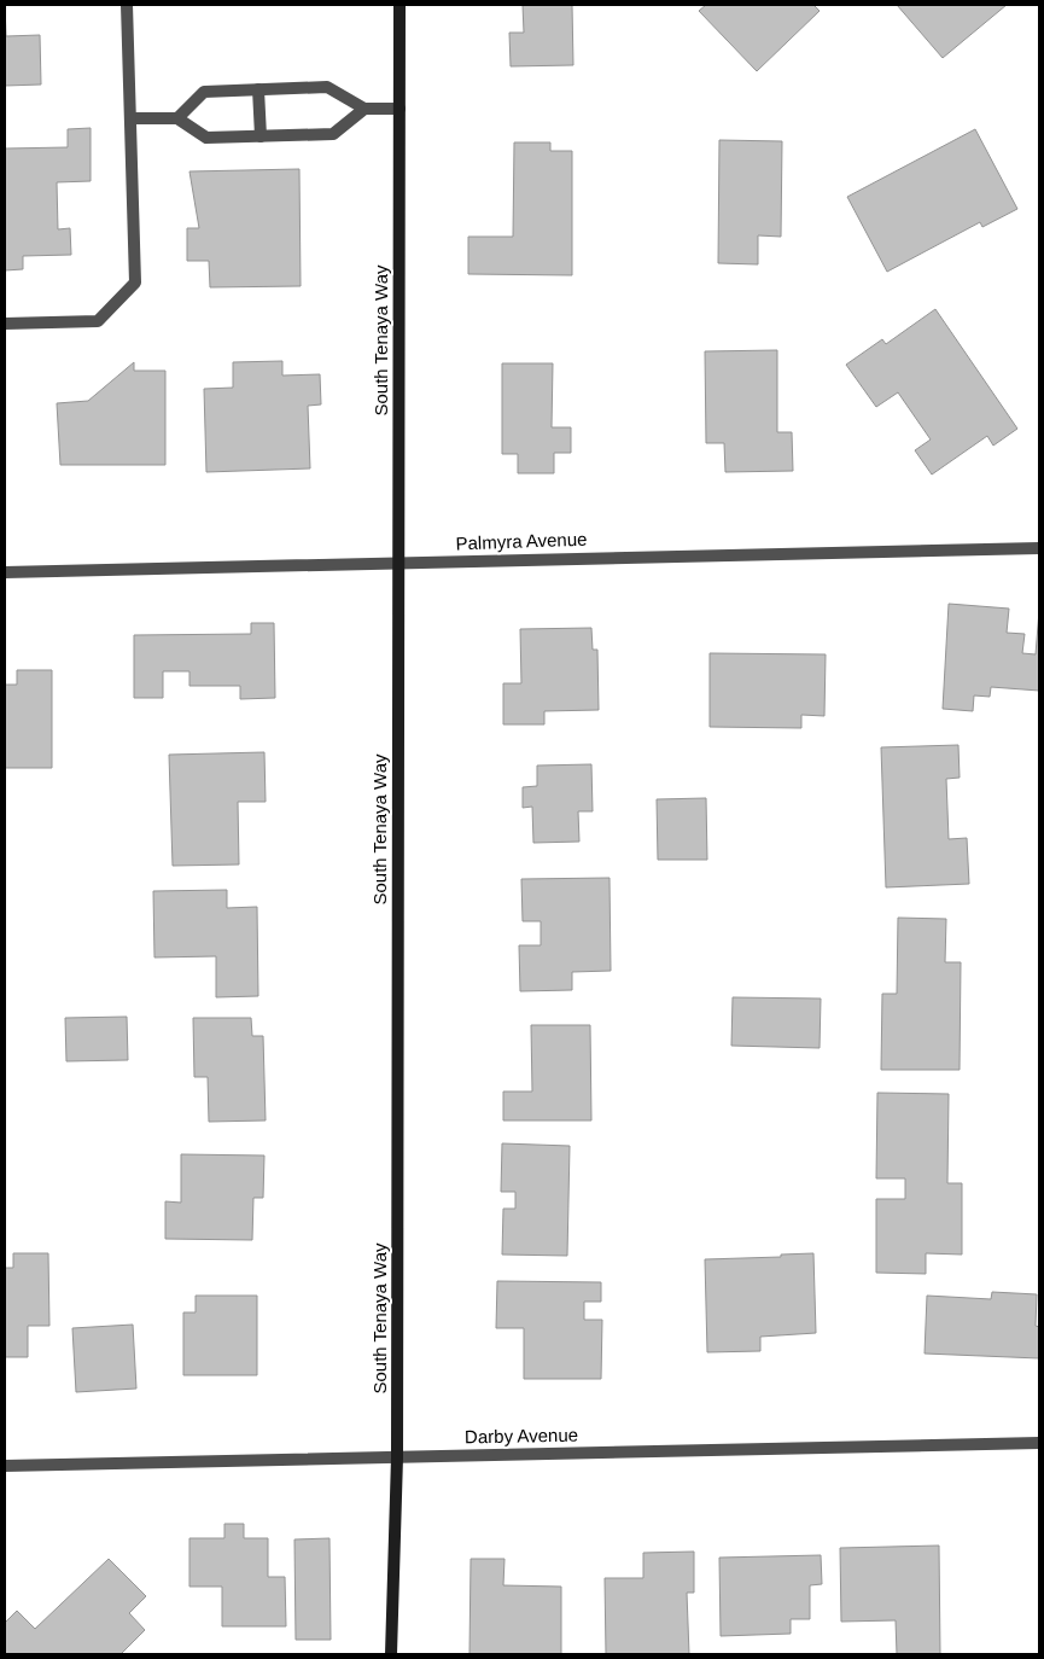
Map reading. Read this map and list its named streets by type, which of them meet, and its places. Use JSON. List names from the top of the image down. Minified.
{"streets":{"street":["South Tenaya Way","Palmyra Avenue","Darby Avenue"]},"crossings":[["South Tenaya Way","Palmyra Avenue"],["South Tenaya Way","Darby Avenue"]]}
